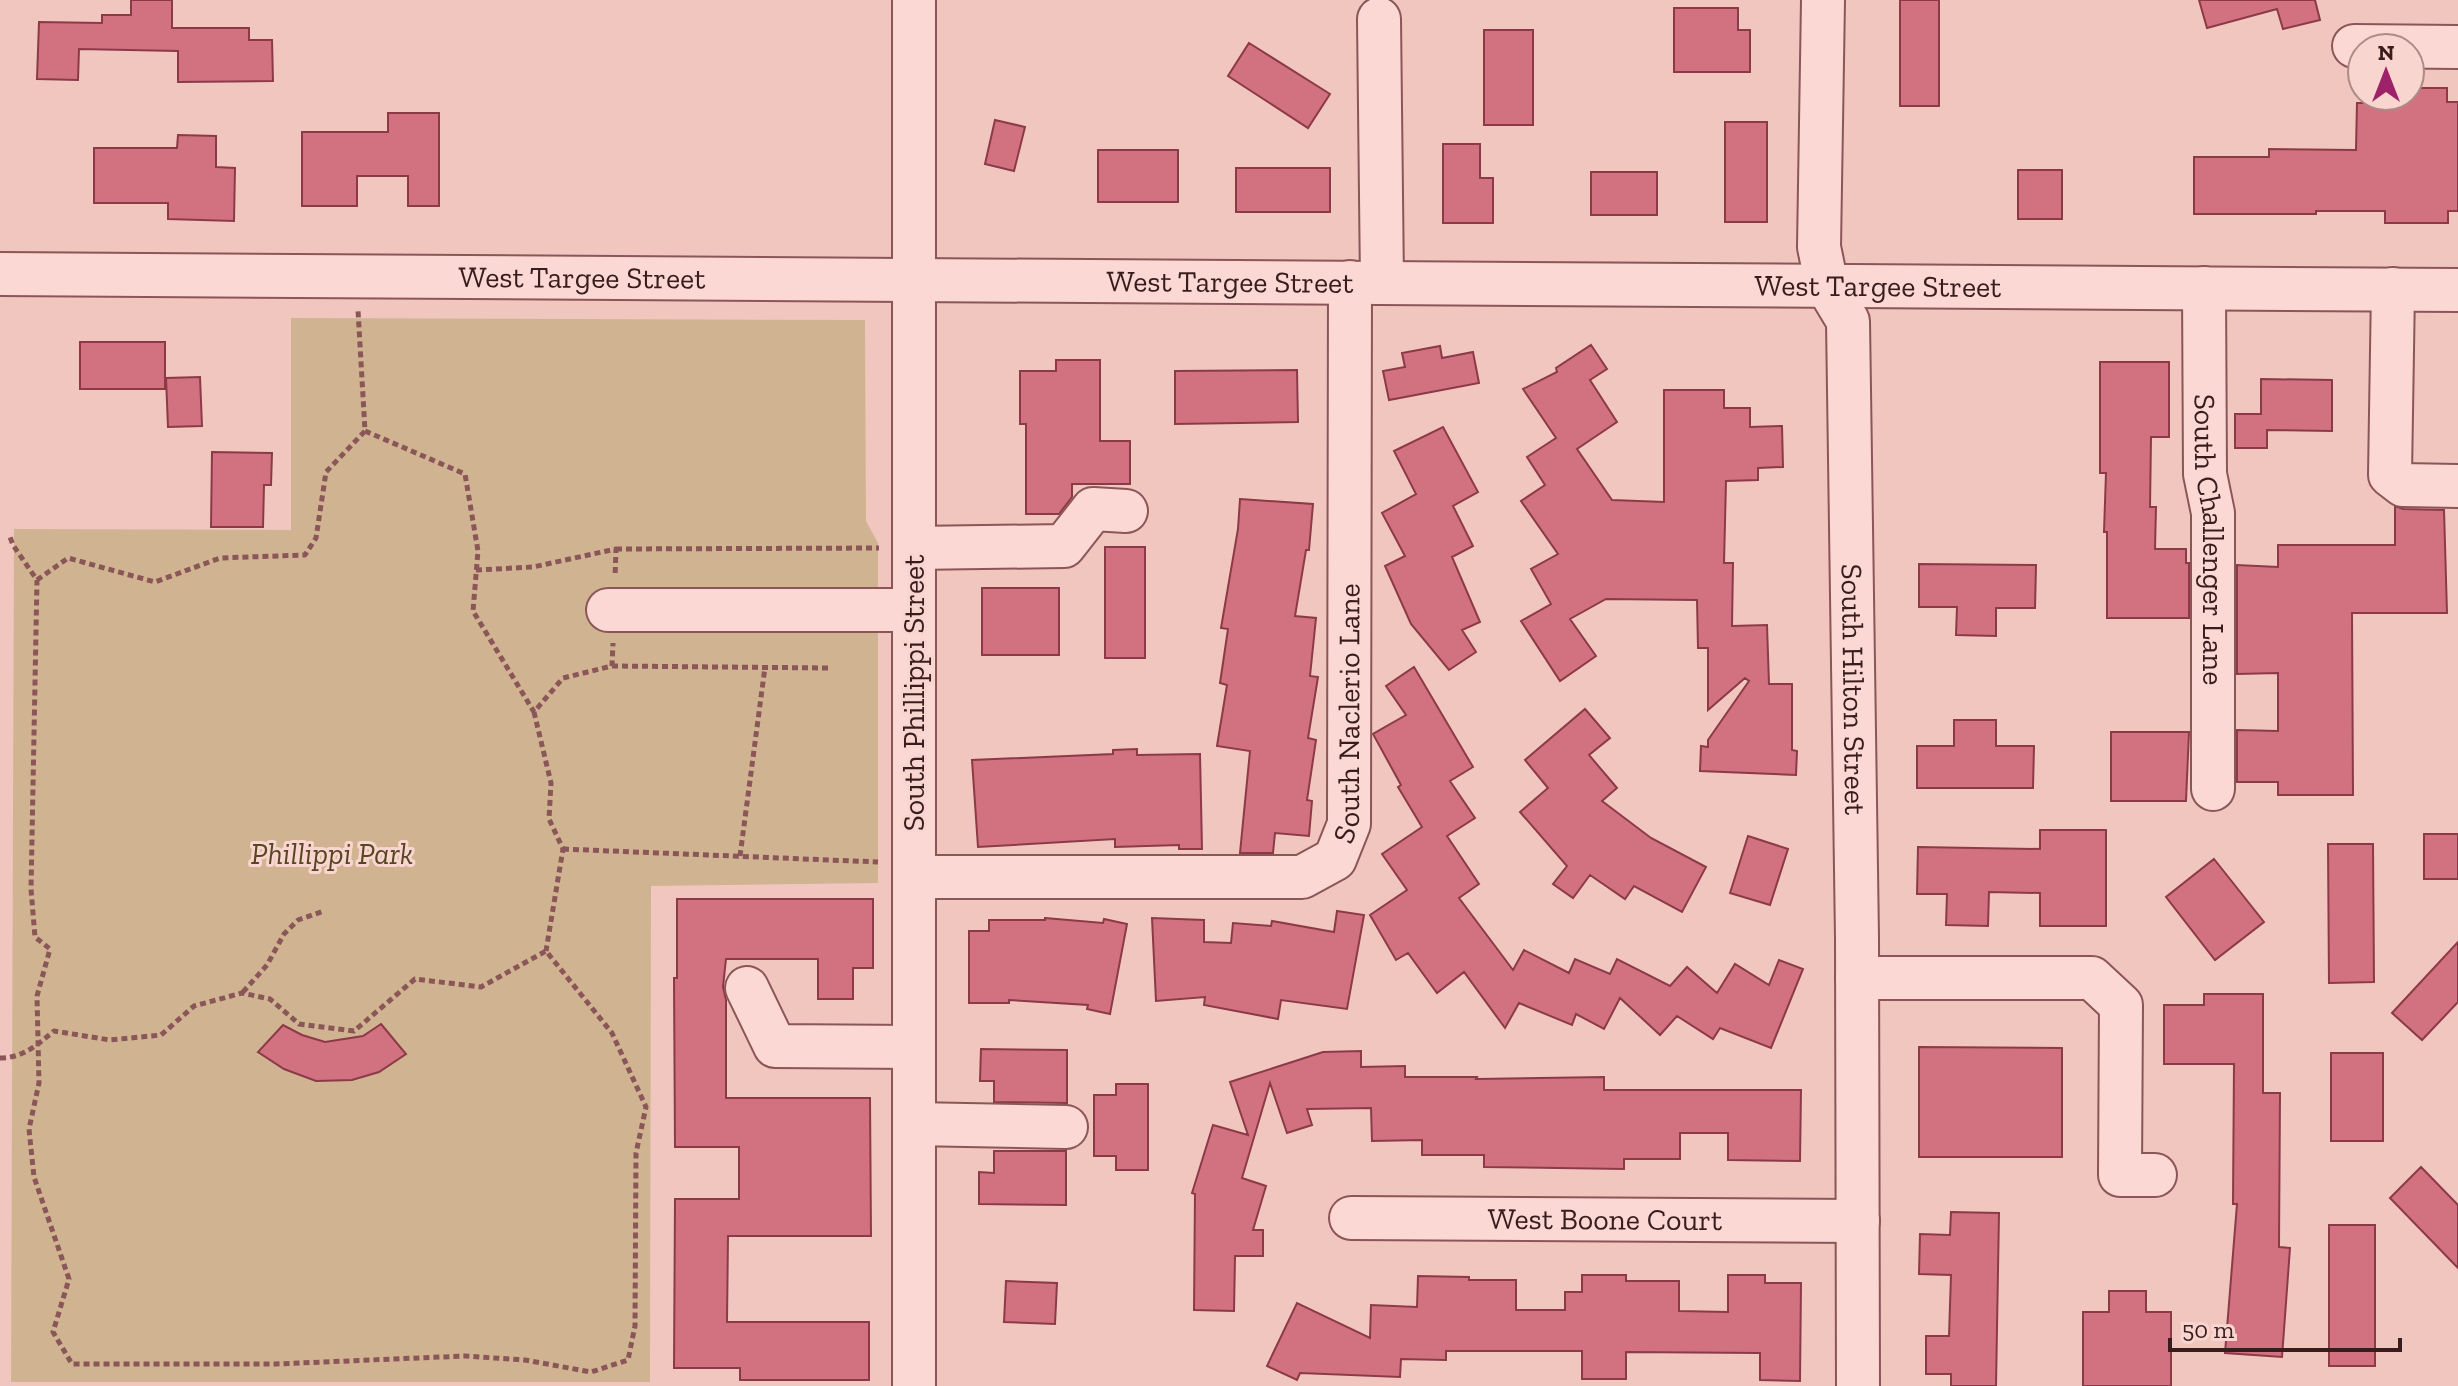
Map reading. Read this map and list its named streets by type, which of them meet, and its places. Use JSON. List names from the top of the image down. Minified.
{"streets":{"street":["West Targee Street","South Challenger Lane","South Hilton Street","South Phillippi Street","South Naclerio Lane","West Boone Court"]},"crossings":[["West Targee Street","South Challenger Lane"],["West Targee Street","South Hilton Street"],["West Targee Street","South Phillippi Street"],["West Targee Street","South Naclerio Lane"],["South Hilton Street","West Boone Court"],["South Phillippi Street","South Naclerio Lane"]],"parks":["Phillippi Park"],"scale_bar":"50 m","north":"top"}
